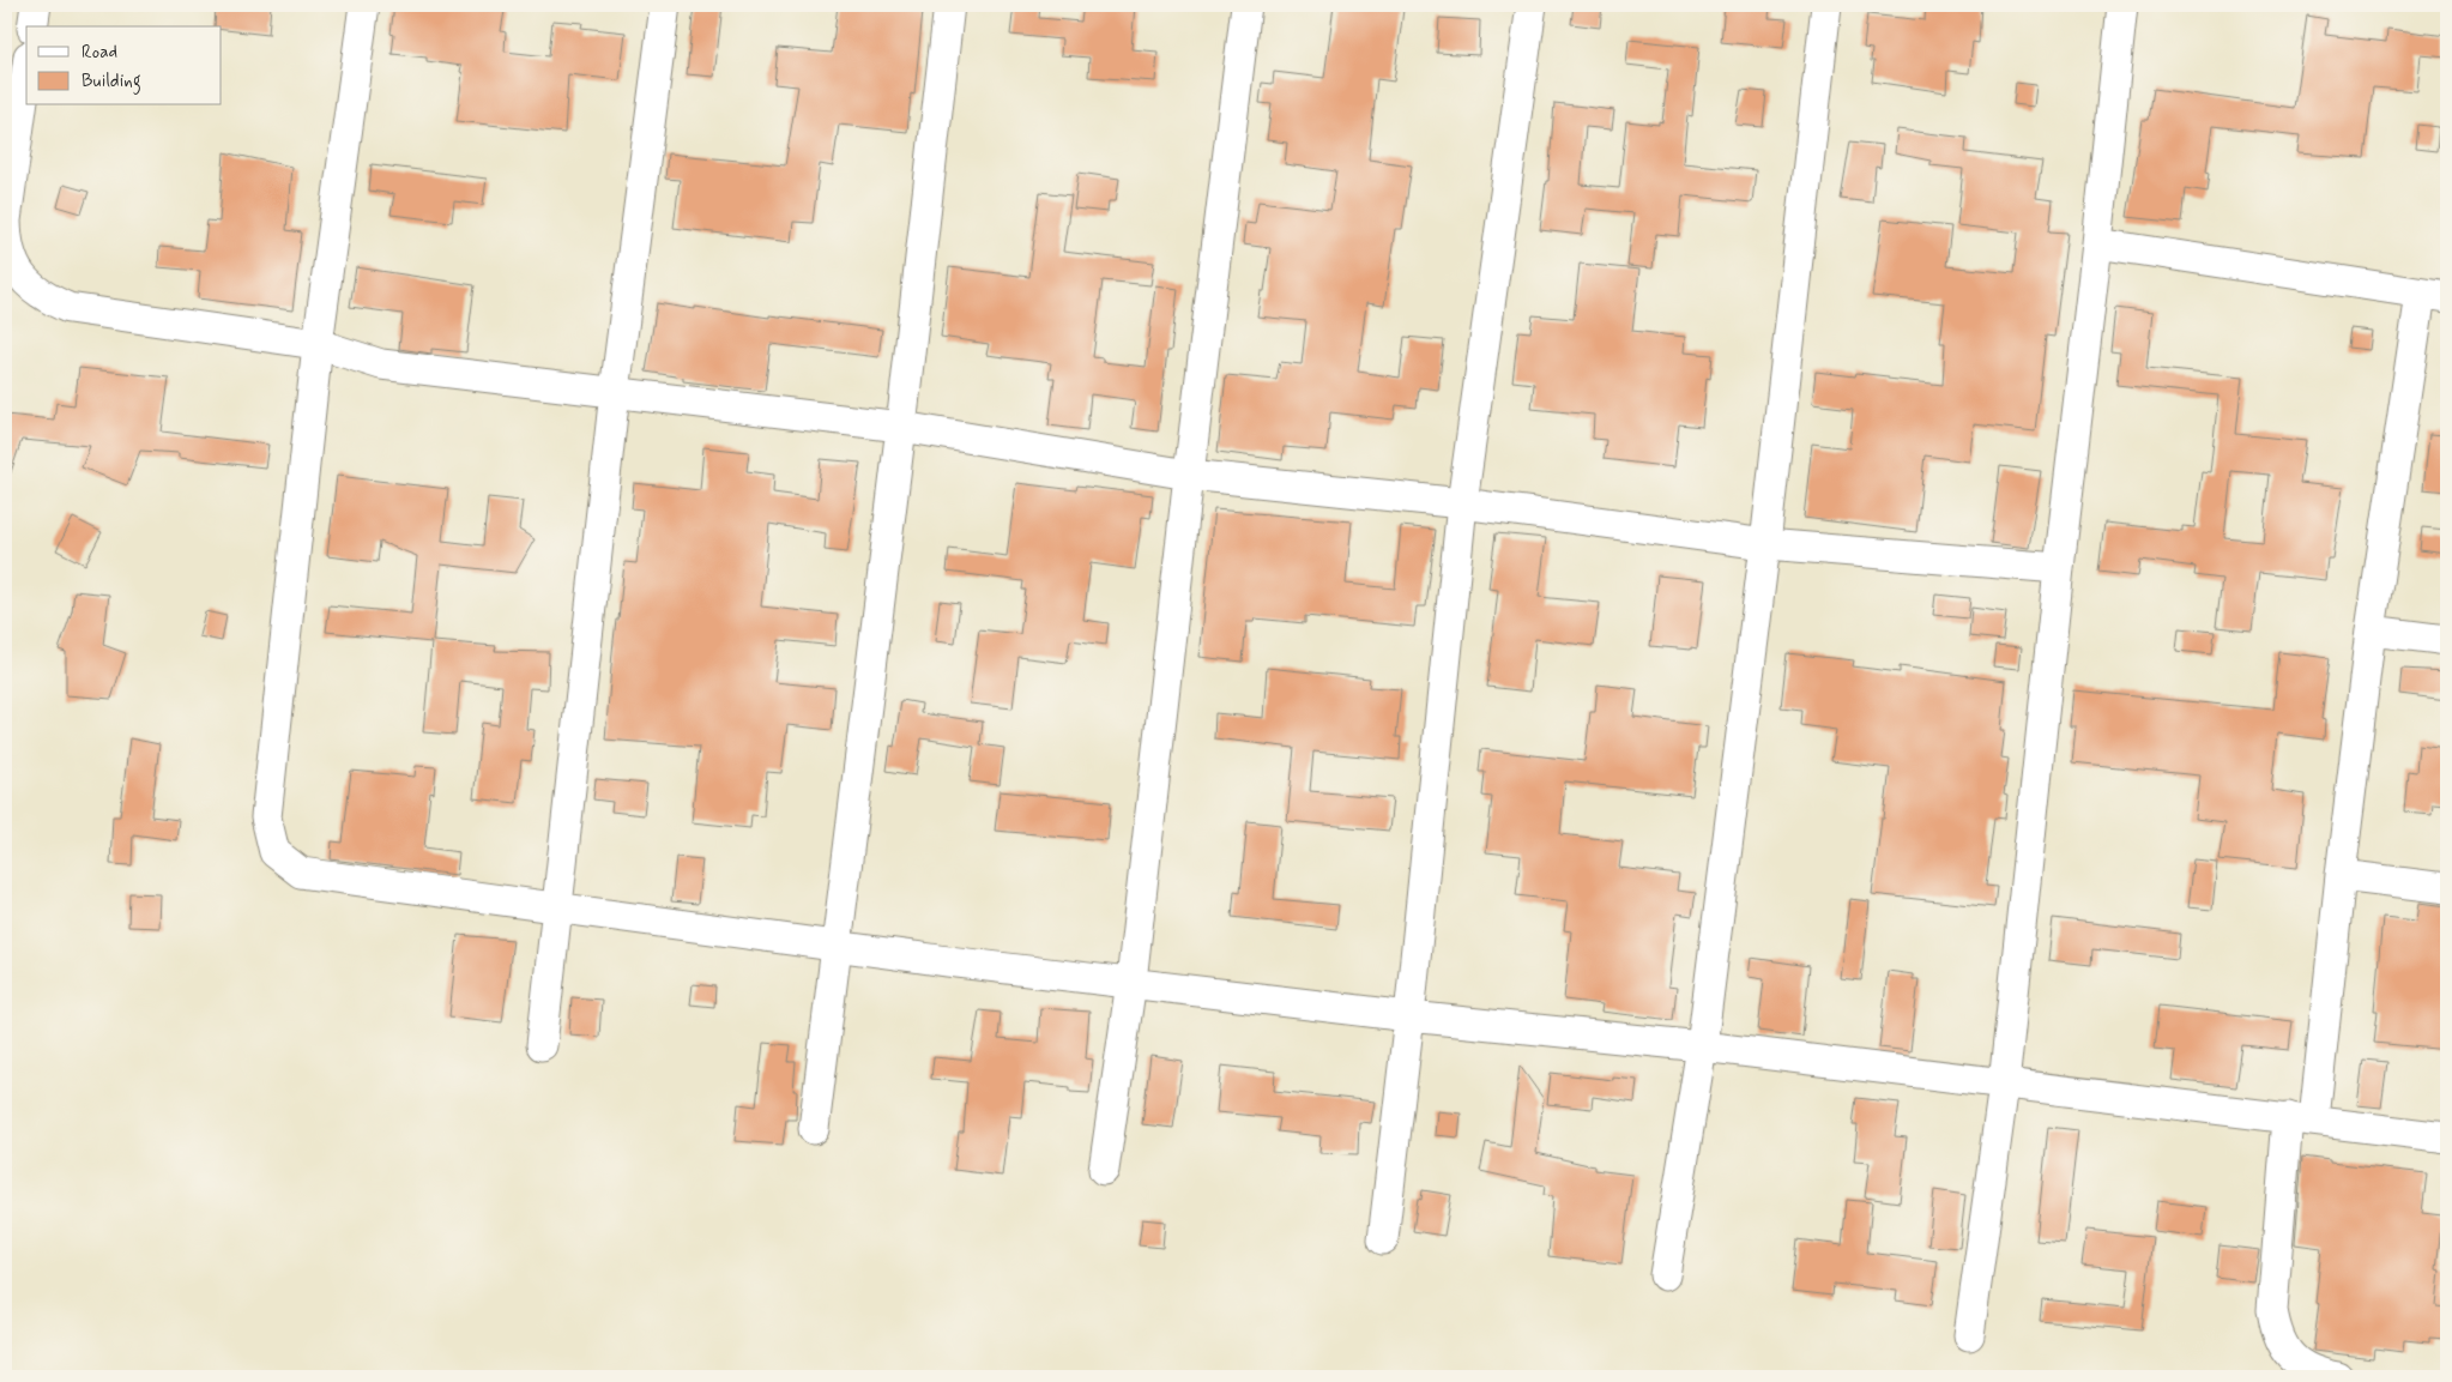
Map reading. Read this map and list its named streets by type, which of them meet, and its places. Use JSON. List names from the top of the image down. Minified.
{"legend":["Road","Building"]}
